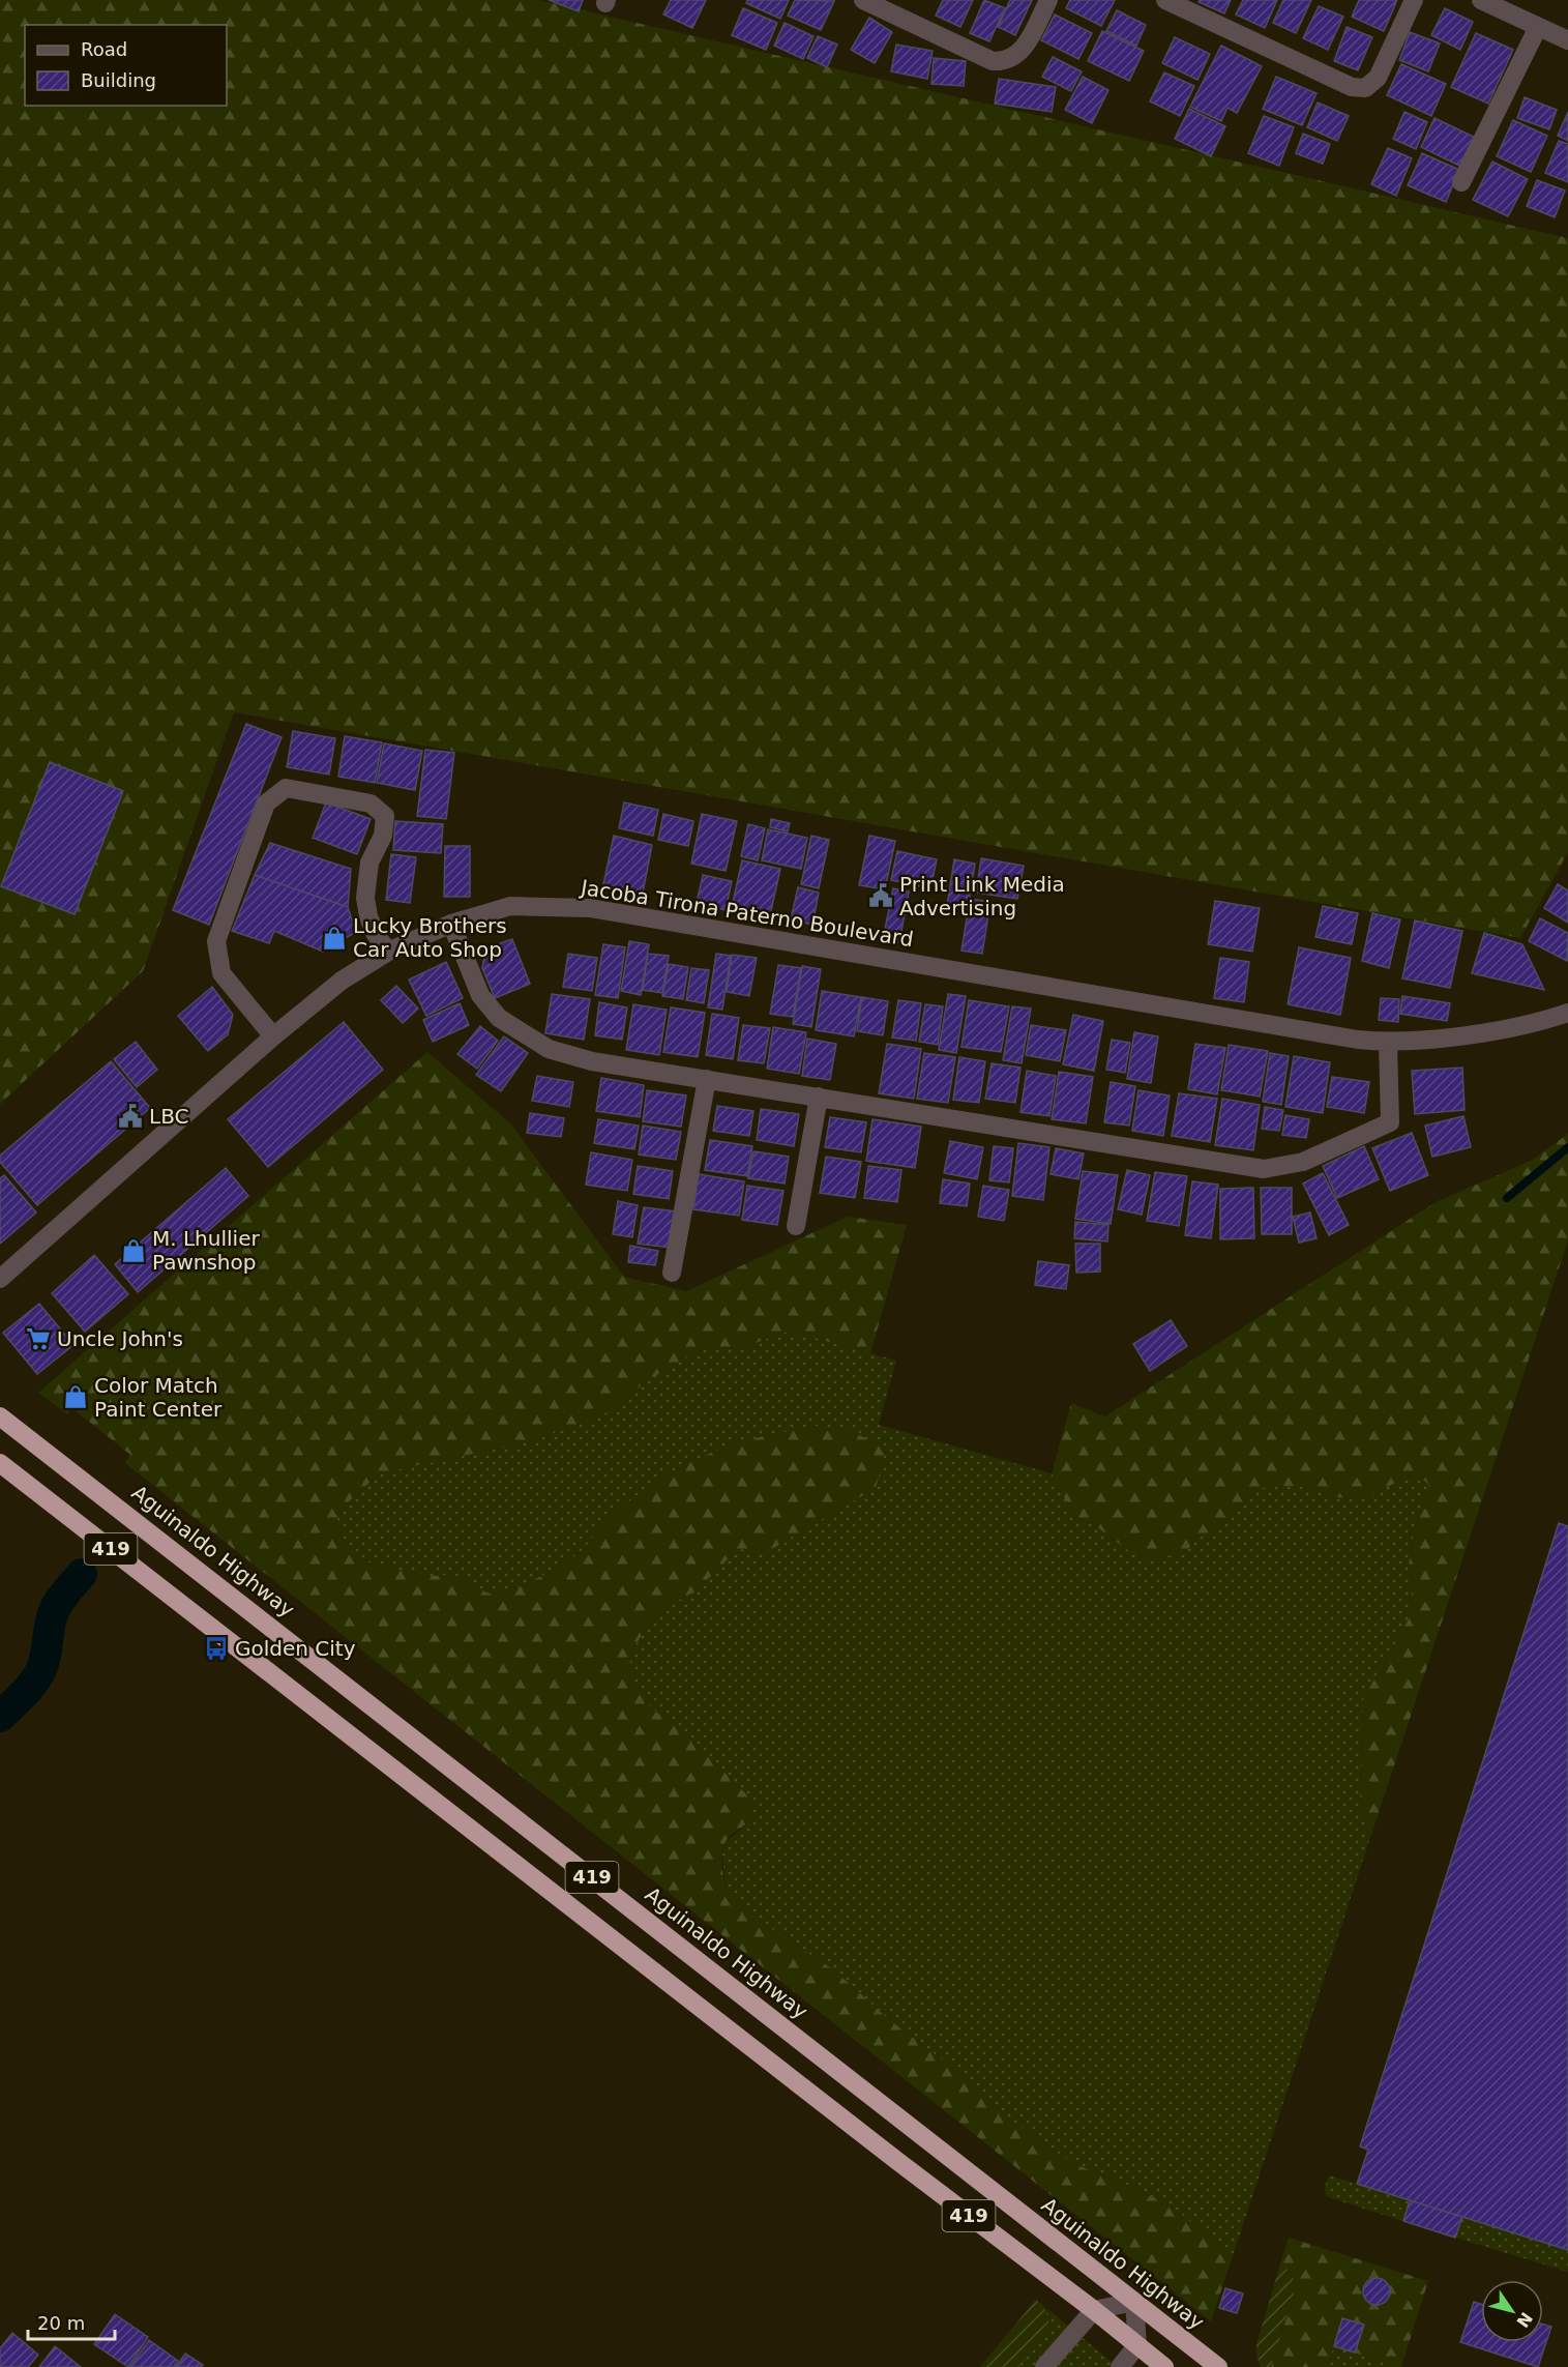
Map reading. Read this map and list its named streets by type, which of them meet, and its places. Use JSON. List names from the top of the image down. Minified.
{"streets":{"highway":["419","Aguinaldo Highway"],"street":["Jacoba Tirona Paterno Boulevard"]},"places":{"public building":["Print Link Media Advertising","LBC"],"shop":["Lucky Brothers Car Auto Shop","M. Lhullier Pawnshop","Color Match Paint Center"],"supermarket":["Uncle John's"],"bus stop":["Golden City"]},"legend":["Road","Building"],"scale_bar":"20 m","north":"bottom right"}
